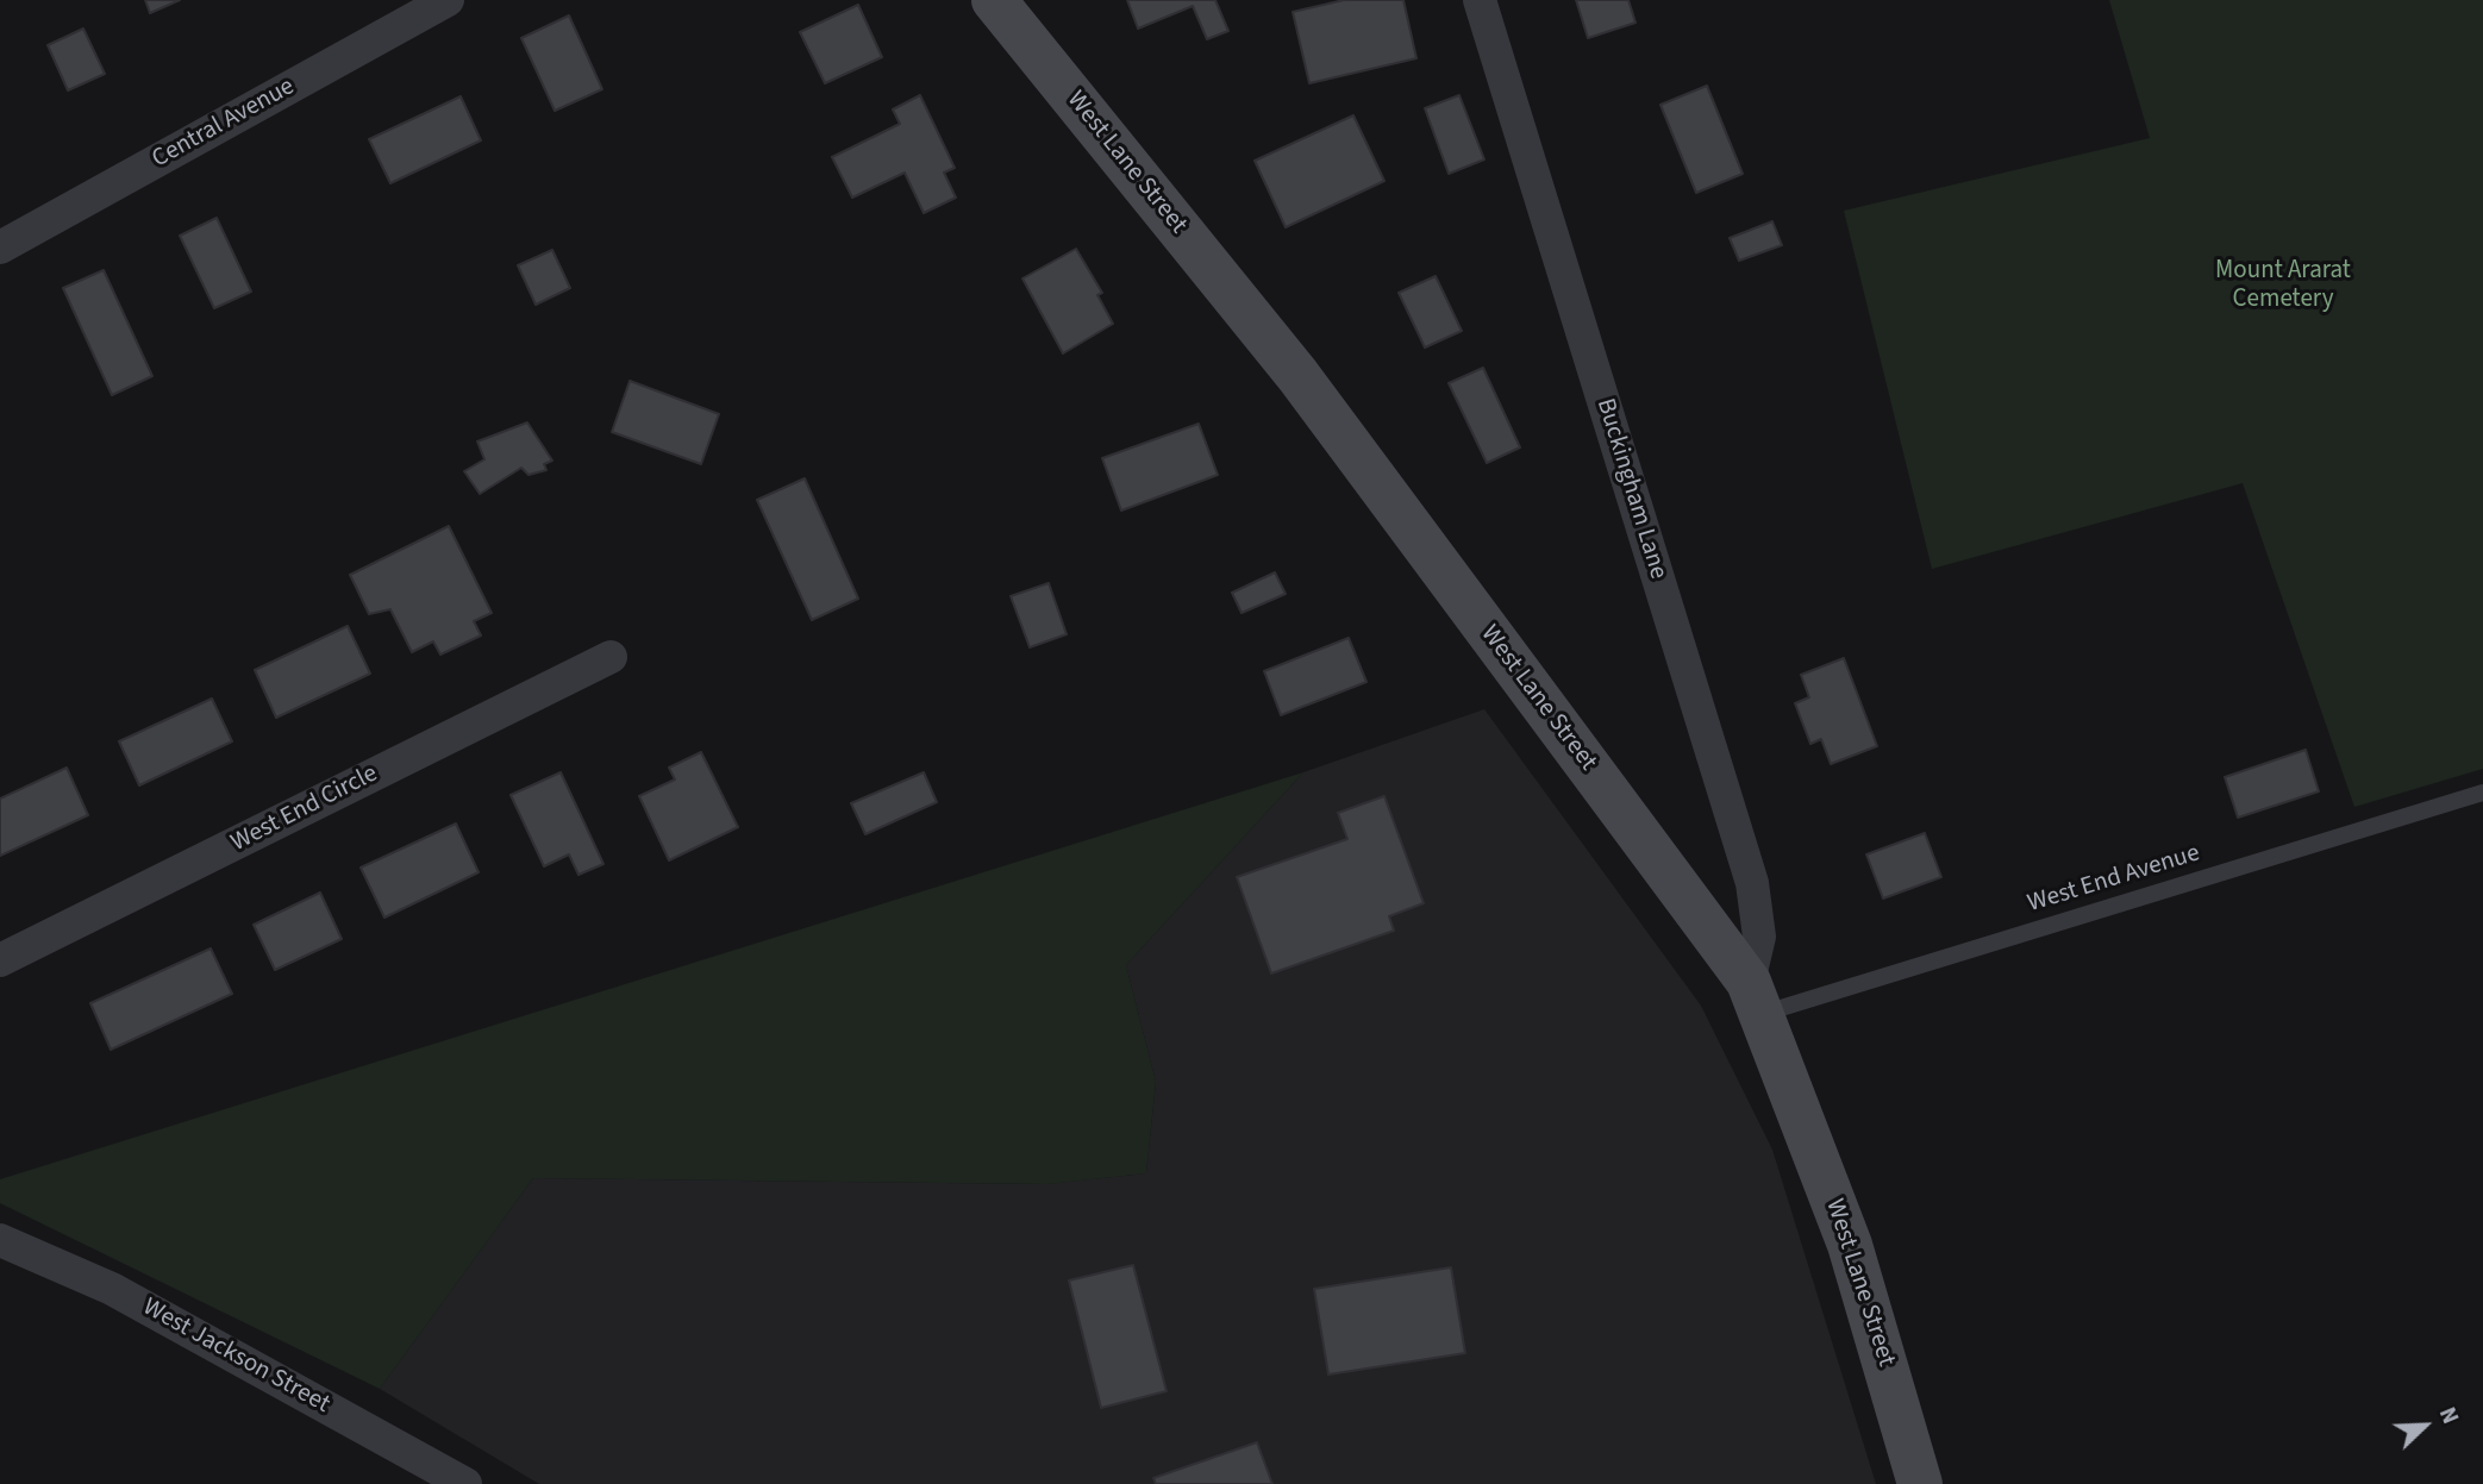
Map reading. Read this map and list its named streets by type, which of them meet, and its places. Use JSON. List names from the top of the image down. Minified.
{"streets":{"street":["Central Avenue","West Lane Street","Buckingham Lane","West End Circle","West Jackson Street"],"lane":["West End Avenue"]},"crossings":[["West Lane Street","Buckingham Lane"],["West Lane Street","West End Avenue"],["Buckingham Lane","West End Avenue"]],"parks":["Mount Ararat Cemetery"],"north":"top right"}
